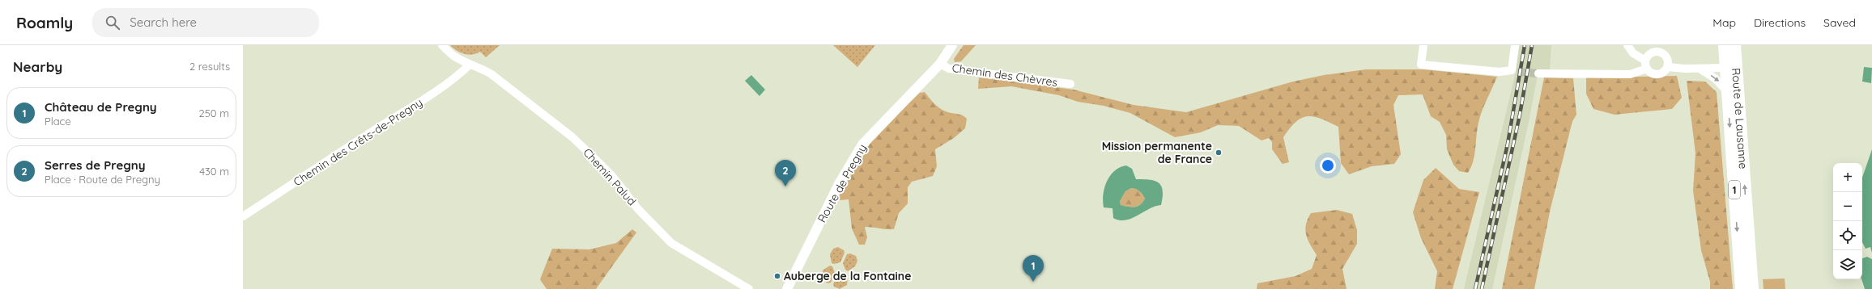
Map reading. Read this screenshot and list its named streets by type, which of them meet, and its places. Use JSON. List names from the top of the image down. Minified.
{"streets":{"main road":["Route de Lausanne","1"],"street":["Chemin des Chèvres","Chemin des Crêts-de-Pregny","Chemin Palud","Route de Pregny"]},"crossings":[["Chemin des Chèvres","Route de Pregny"],["Chemin des Crêts-de-Pregny","Chemin Palud"]],"places":["Mission permanente de France","Auberge de la Fontaine"],"page":{"header":"Roamly","search":"Search here","nav":["Map","Directions","Saved"],"heading":["Nearby","2 results"],"list":[{"mark":"1","name":"Château de Pregny","note":"Place","value":"250 m"},{"mark":"2","name":"Serres de Pregny","note":"Place · Route de Pregny","value":"430 m"}],"pins":["2","1"],"map_buttons":["+","−"]}}
